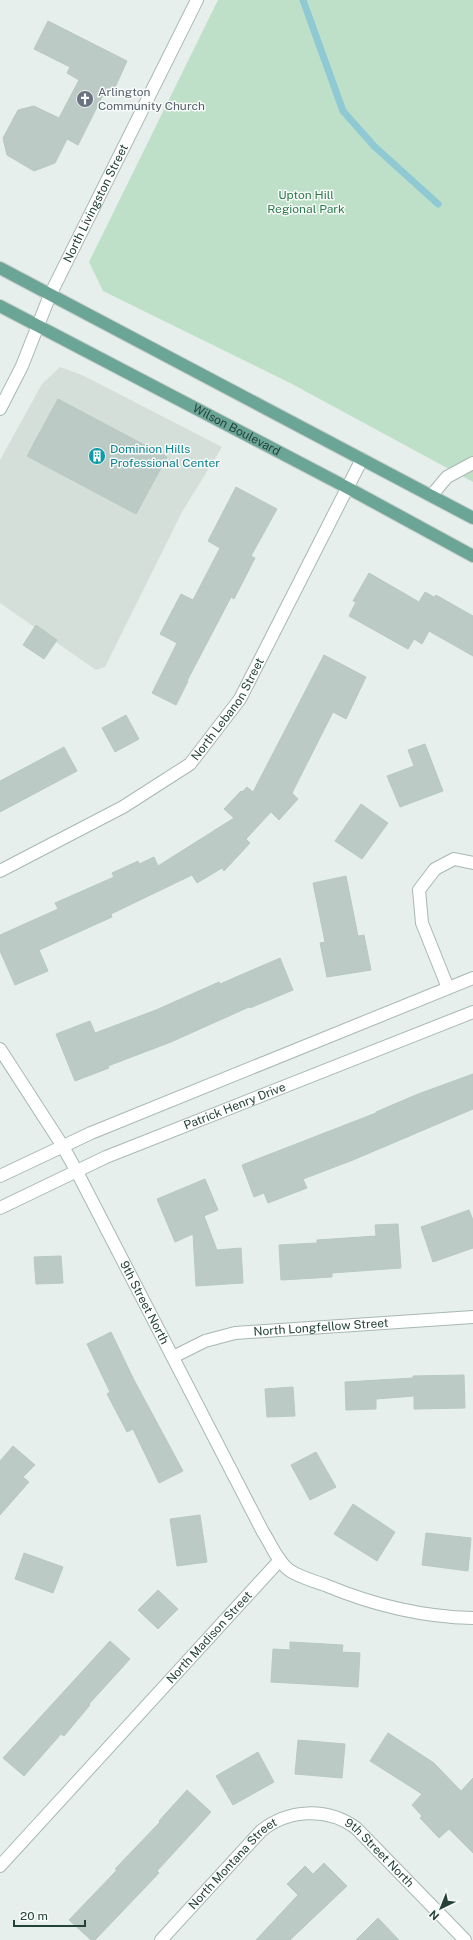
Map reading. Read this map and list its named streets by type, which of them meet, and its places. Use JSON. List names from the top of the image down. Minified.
{"streets":{"main road":["Wilson Boulevard"],"street":["North Livingston Street","North Lebanon Street","Patrick Henry Drive","9th Street North","North Longfellow Street","North Madison Street","North Montana Street"]},"crossings":[["North Livingston Street","Wilson Boulevard"],["Wilson Boulevard","North Lebanon Street"],["Patrick Henry Drive","9th Street North"],["9th Street North","North Longfellow Street"],["9th Street North","North Madison Street"],["9th Street North","North Montana Street"]],"parks":["Upton Hill Regional Park"],"places":{"church":["Arlington Community Church"],"building":["Dominion Hills Professional Center"]},"scale_bar":"20 m","north":"bottom left"}
